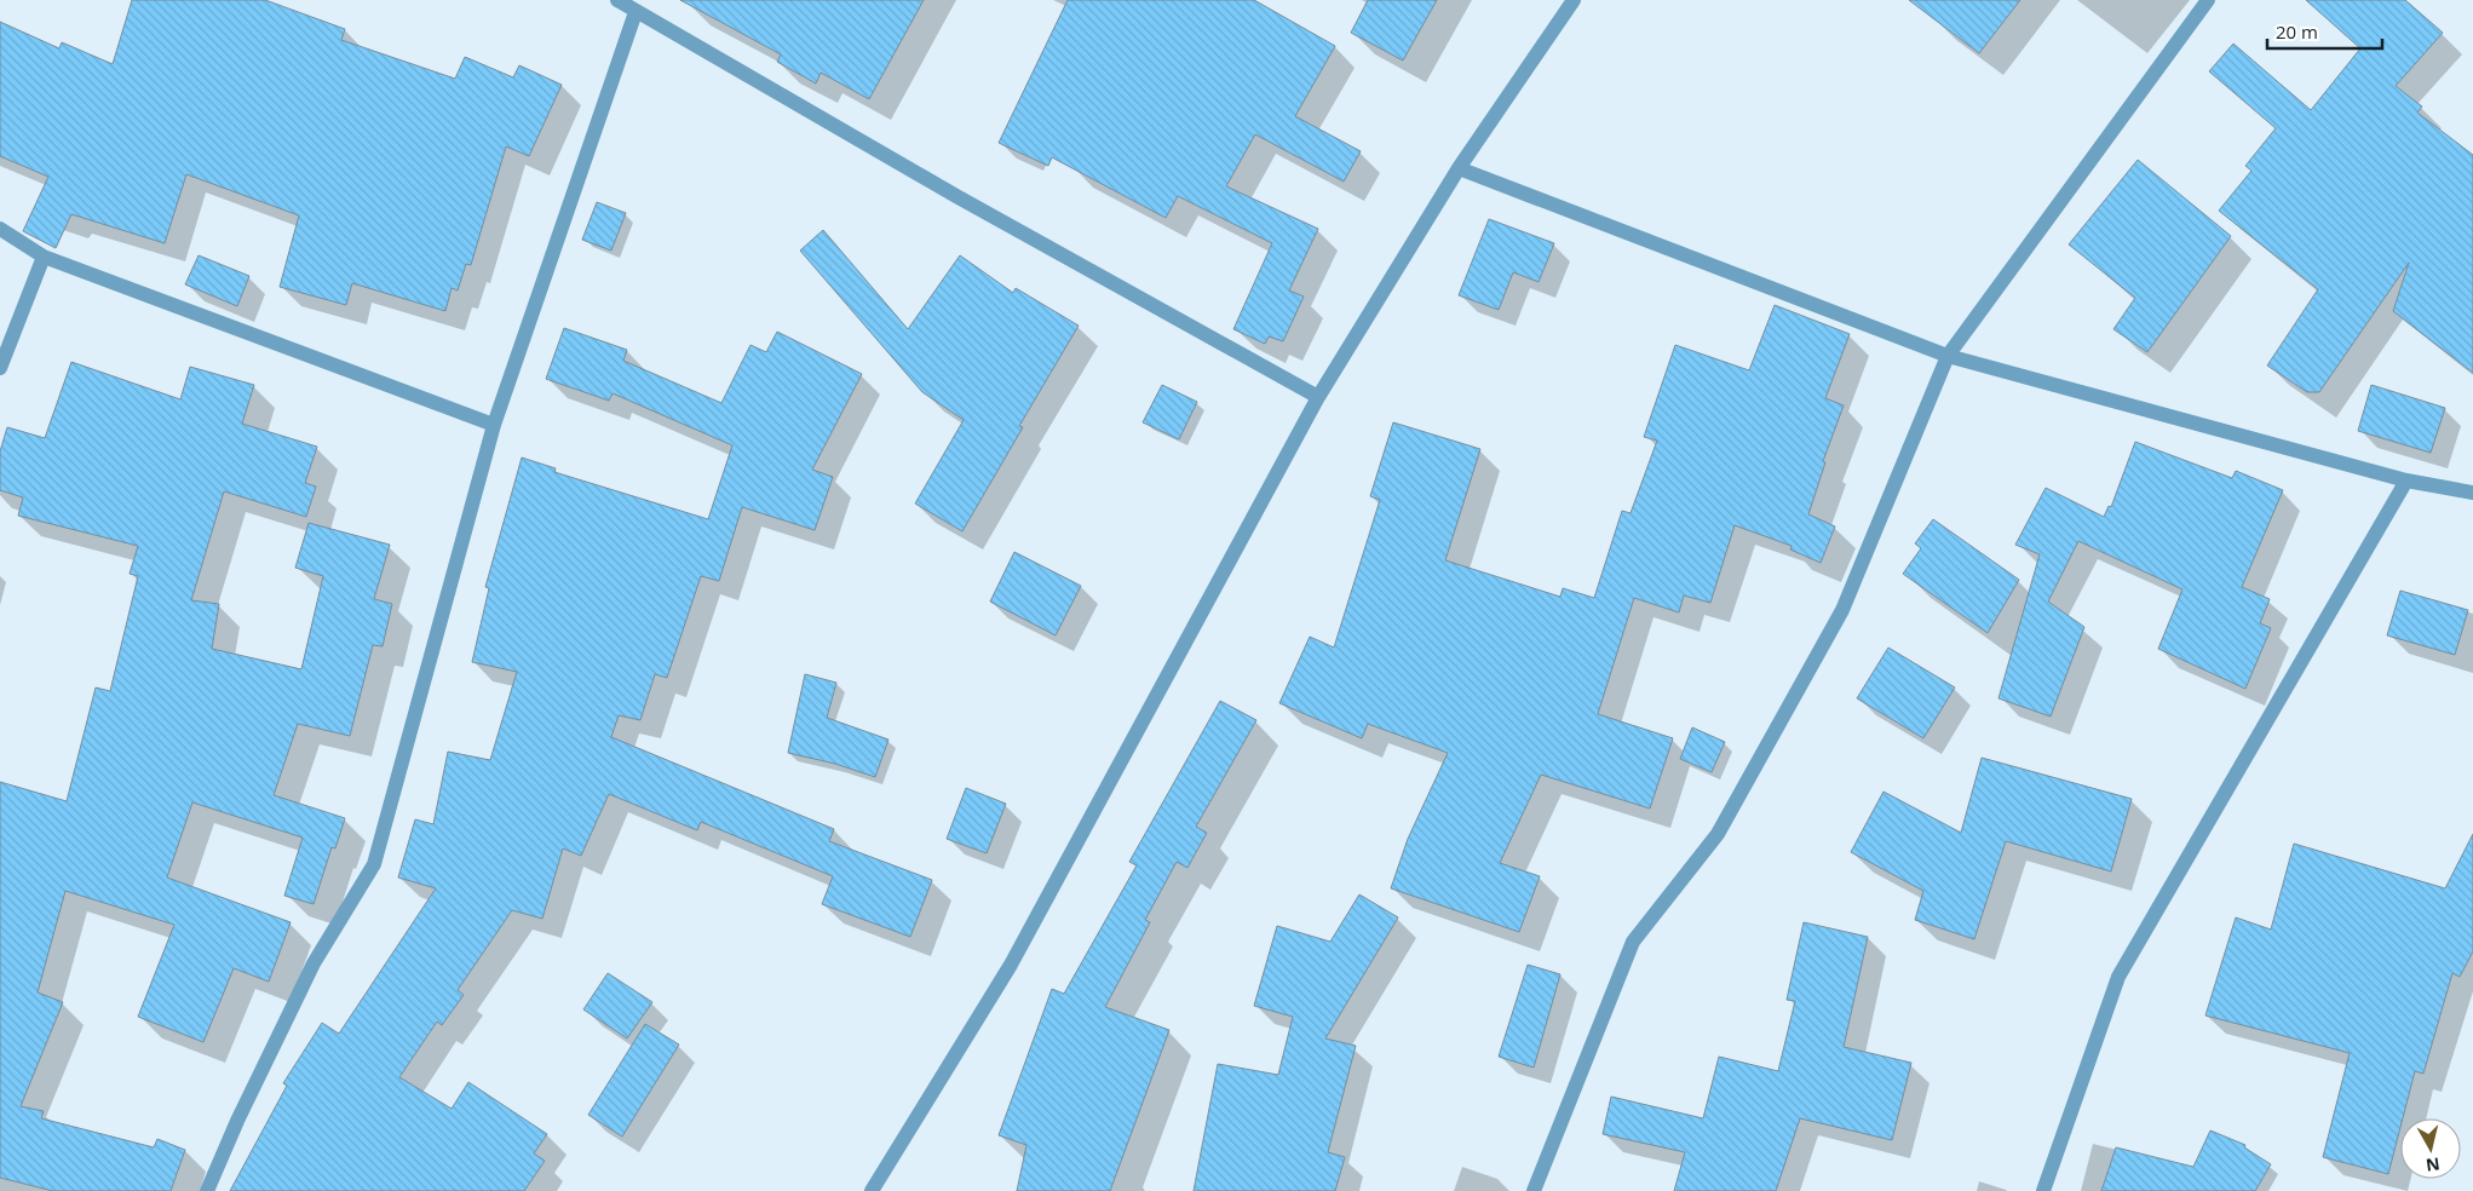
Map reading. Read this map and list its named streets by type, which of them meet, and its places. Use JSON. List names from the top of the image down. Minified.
{"scale_bar":"20 m","north":"bottom"}
